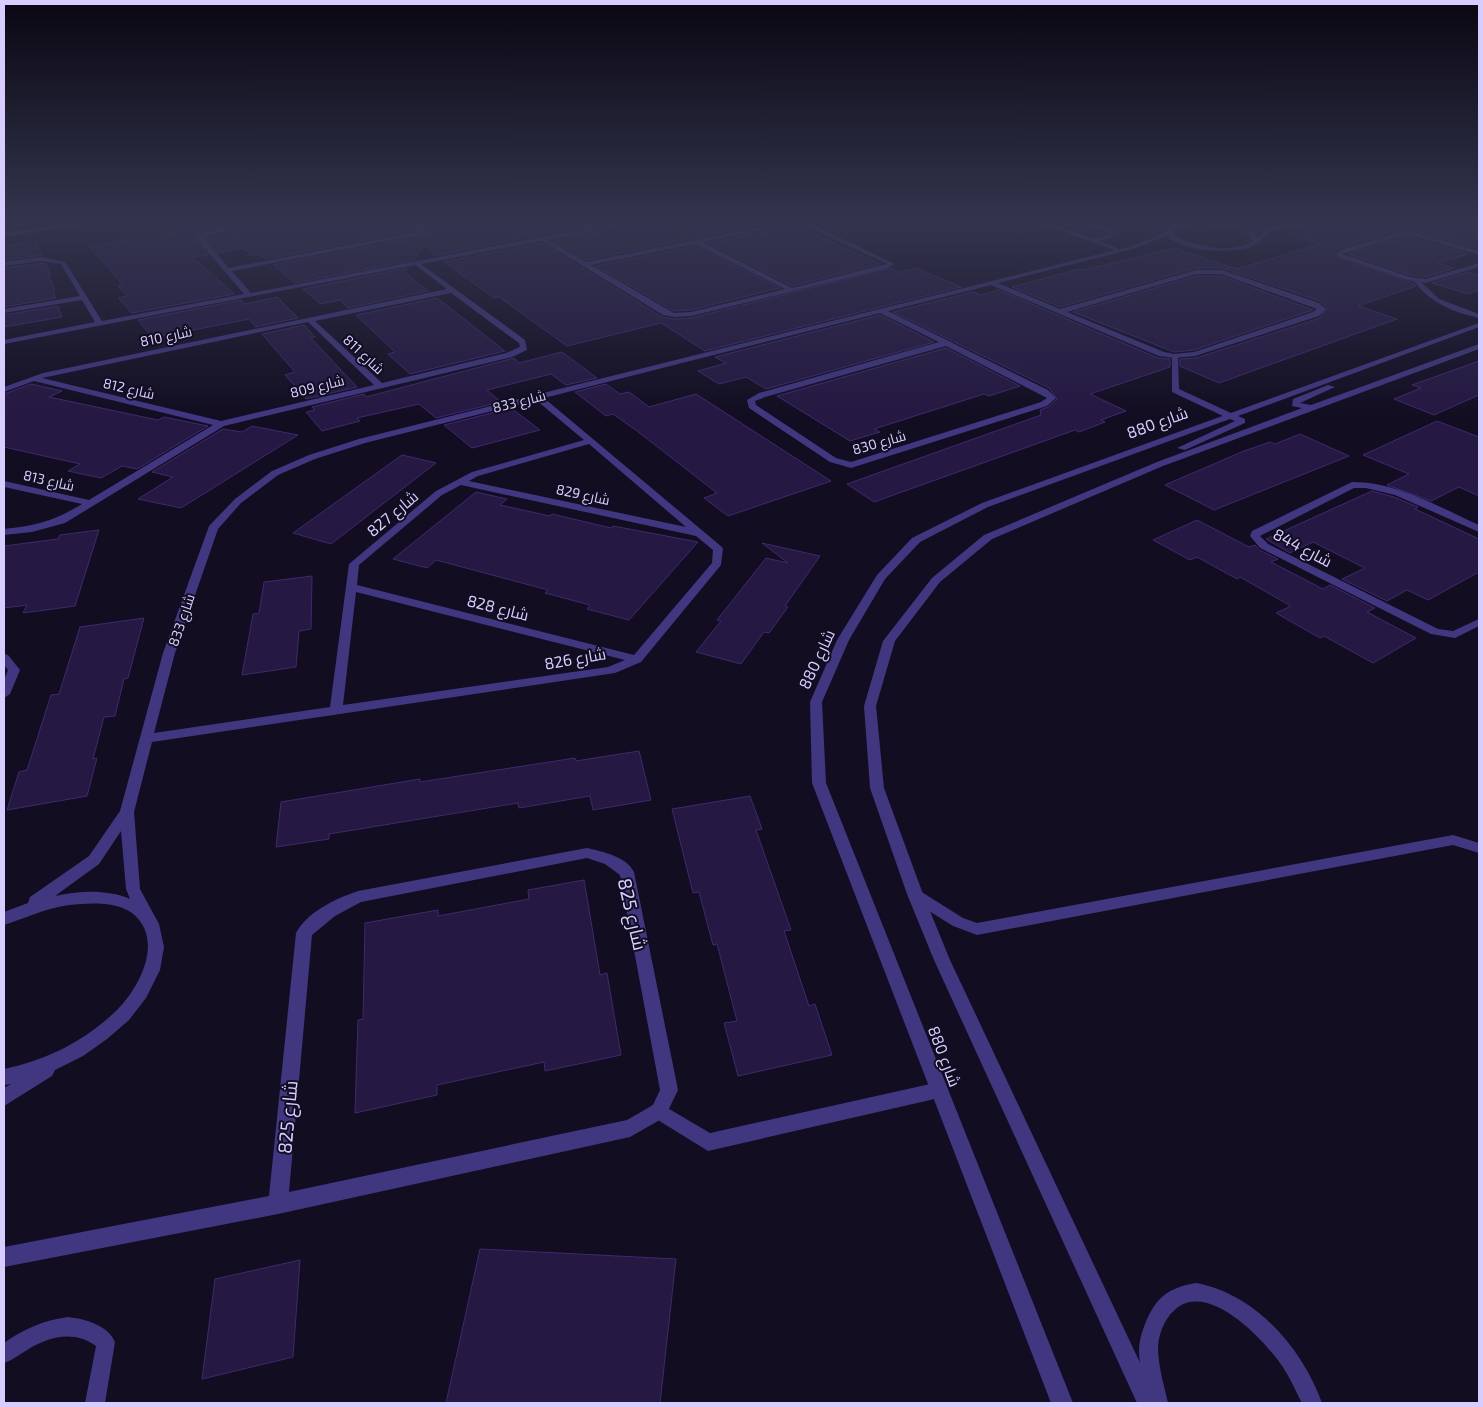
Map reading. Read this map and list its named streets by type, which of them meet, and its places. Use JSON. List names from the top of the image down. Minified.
{"streets":{"street":["شارع 810","شارع 811","شارع 809","شارع 812","شارع 833","شارع 880","شارع 830","شارع 813","شارع 829","شارع 827","شارع 844","شارع 828","شارع 826","شارع 825"]},"crossings":[["شارع 810","شارع 811"],["شارع 810","شارع 809"],["شارع 810","شارع 812"],["شارع 811","شارع 809"],["شارع 809","شارع 812"],["شارع 809","شارع 813"],["شارع 833","شارع 830"],["شارع 833","شارع 826"],["شارع 829","شارع 827"],["شارع 829","شارع 826"],["شارع 827","شارع 828"],["شارع 827","شارع 826"],["شارع 828","شارع 826"]]}
